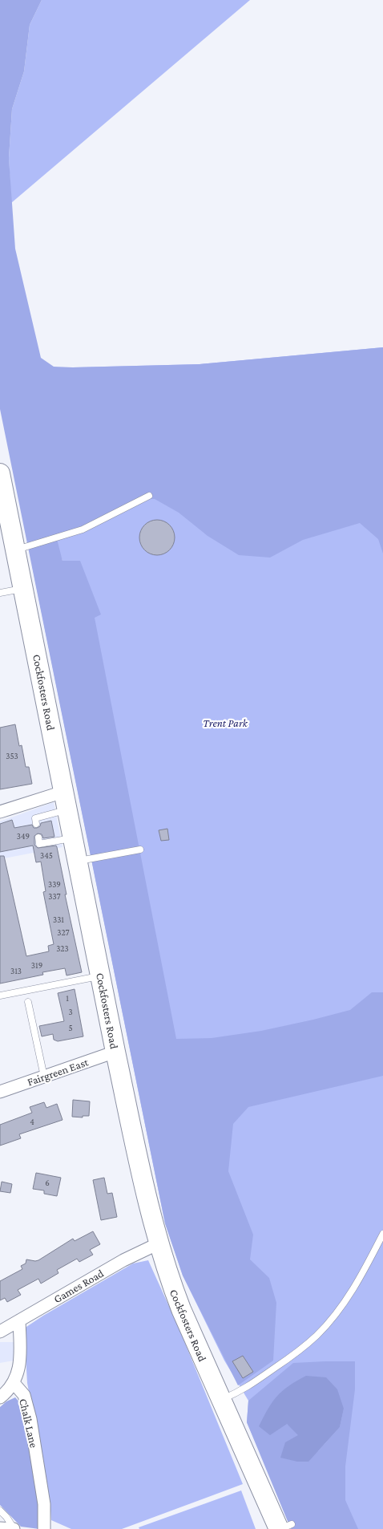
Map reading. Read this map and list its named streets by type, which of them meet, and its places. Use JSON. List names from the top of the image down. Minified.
{"streets":{"main road":["Cockfosters Road"],"street":["Fairgreen East","Games Road","Chalk Lane"]},"crossings":[["Cockfosters Road","Fairgreen East"],["Cockfosters Road","Games Road"]],"parks":["Trent Park"],"house_numbers":["353","349","345","339","337","331","327","323","319","313","1","3","5","4","6"]}
